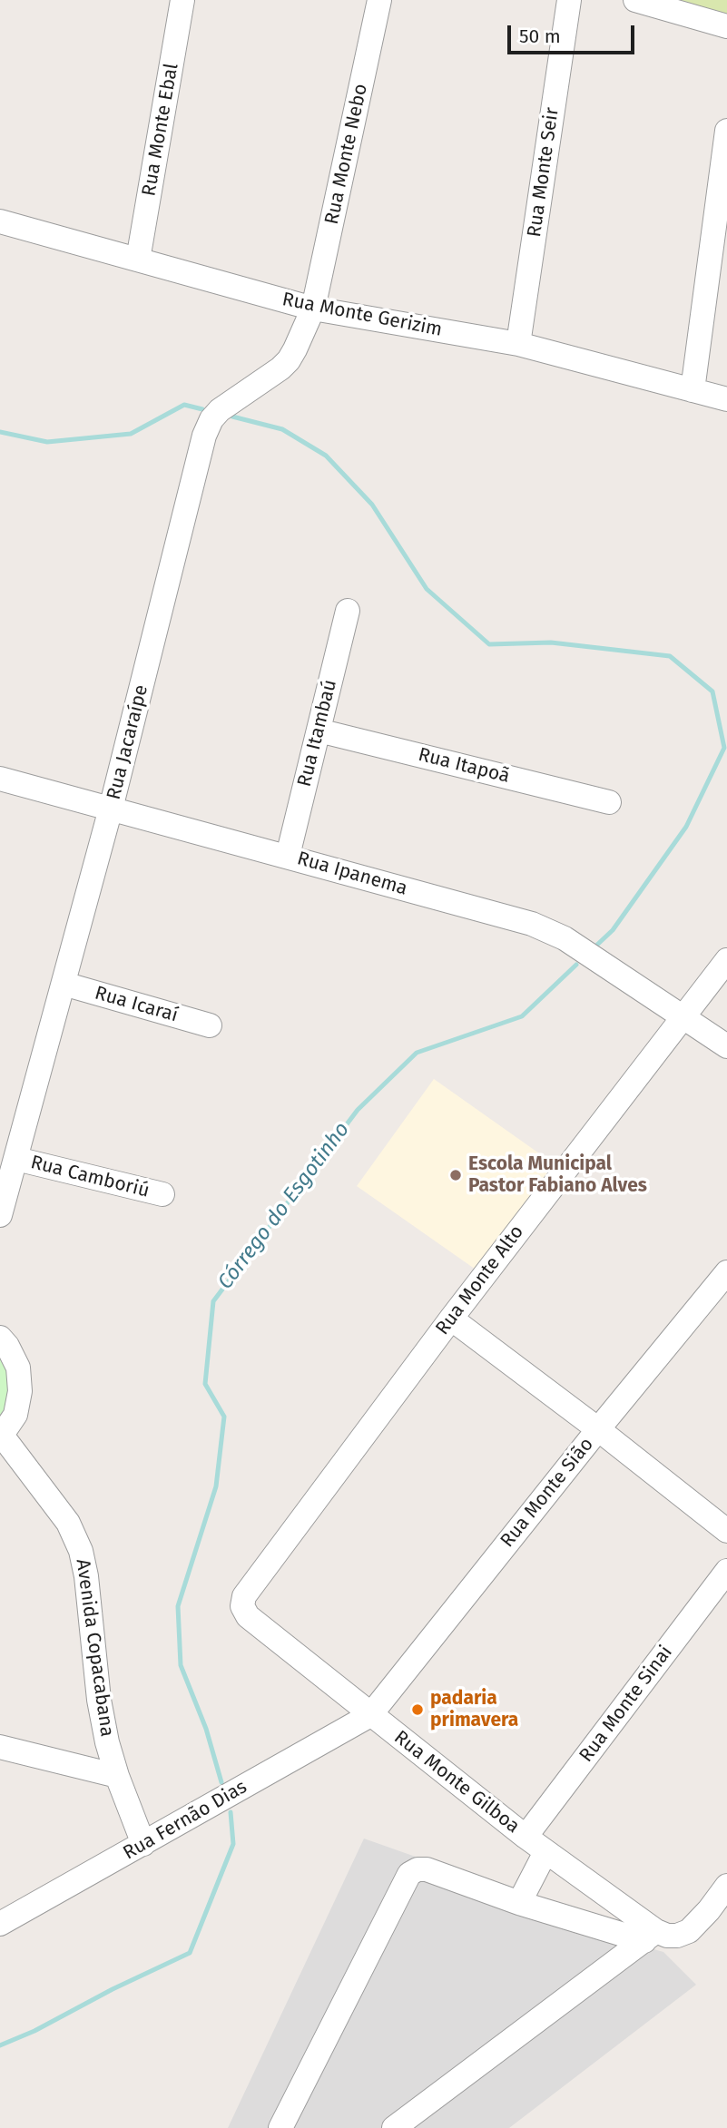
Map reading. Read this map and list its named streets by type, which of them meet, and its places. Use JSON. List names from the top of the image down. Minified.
{"streets":{"street":["Rua Monte Ebal","Rua Monte Nebo","Rua Monte Seir","Rua Monte Gerizim","Rua Itambaú","Rua Jacaraípe","Rua Itapoã","Rua Ipanema","Rua Icaraí","Rua Camboriú","Rua Monte Alto","Rua Monte Sião","Avenida Copacabana","Rua Monte Sinai","Rua Monte Gilboa","Rua Fernão Dias"]},"crossings":[["Rua Monte Ebal","Rua Monte Gerizim"],["Rua Monte Nebo","Rua Monte Gerizim"],["Rua Monte Nebo","Rua Jacaraípe"],["Rua Monte Seir","Rua Monte Gerizim"],["Rua Monte Gerizim","Rua Jacaraípe"],["Rua Itambaú","Rua Itapoã"],["Rua Itambaú","Rua Ipanema"],["Rua Jacaraípe","Rua Ipanema"],["Rua Jacaraípe","Rua Icaraí"],["Rua Jacaraípe","Rua Camboriú"],["Rua Ipanema","Rua Monte Alto"],["Rua Monte Alto","Rua Monte Gilboa"],["Rua Monte Sião","Rua Monte Gilboa"],["Rua Monte Sião","Rua Fernão Dias"],["Avenida Copacabana","Rua Fernão Dias"],["Rua Monte Sinai","Rua Monte Gilboa"],["Rua Monte Gilboa","Rua Fernão Dias"]],"water":["Córrego do Esgotinho"],"places":["Escola Municipal Pastor Fabiano Alves","padaria primavera"],"scale_bar":"50 m"}
